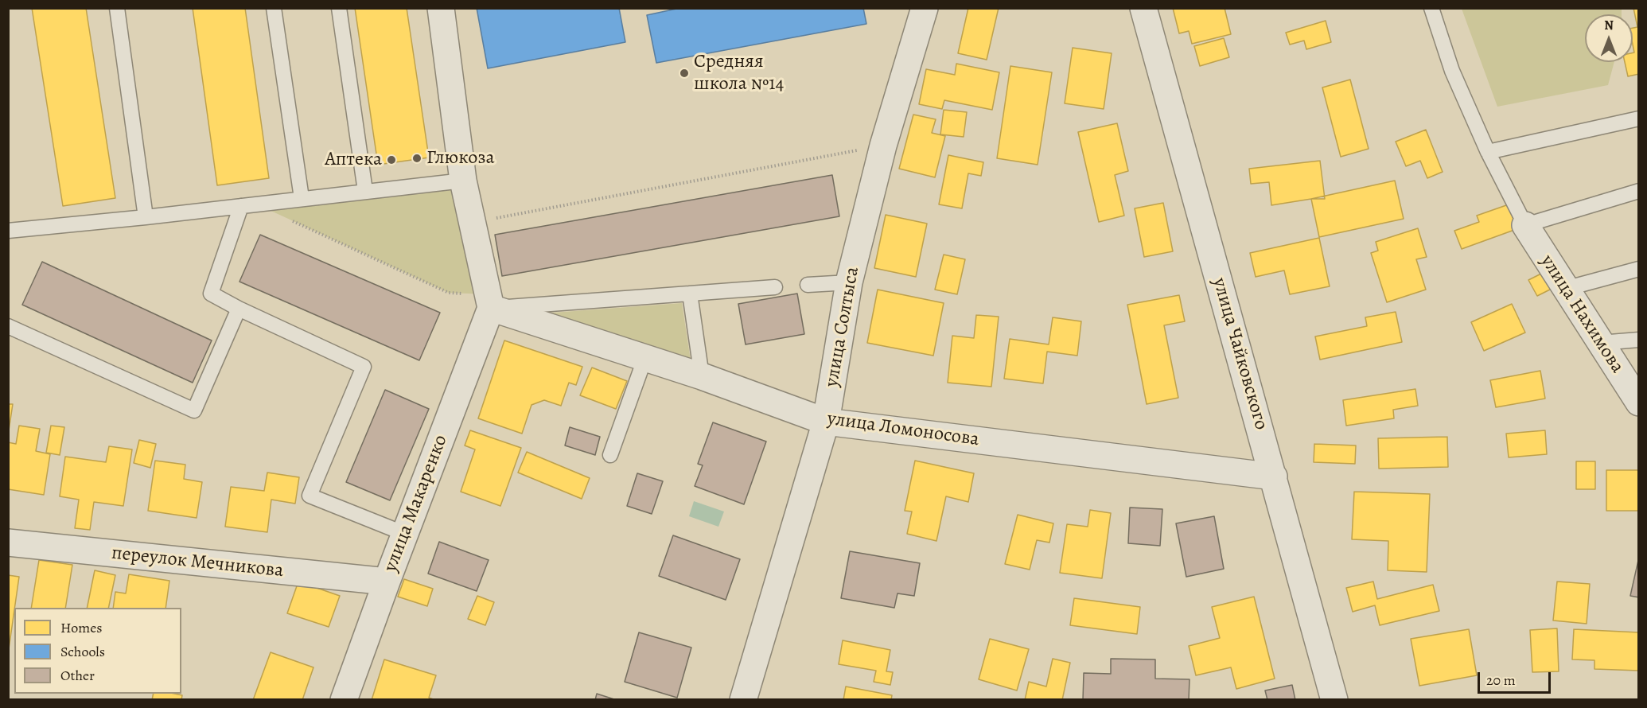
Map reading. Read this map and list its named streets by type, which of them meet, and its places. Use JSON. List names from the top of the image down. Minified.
{"streets":{"street":["улица Нахимова","улица Солтыса","улица Чайковского","улица Ломоносова","улица Макаренко","переулок Мечникова"]},"crossings":[["улица Солтыса","улица Ломоносова"],["улица Чайковского","улица Ломоносова"],["улица Ломоносова","улица Макаренко"],["улица Макаренко","переулок Мечникова"]],"places":["Средняя школа №14","Глюкоза","Аптека"],"legend":["Homes","Schools","Other"],"scale_bar":"20 m","north":"top"}
